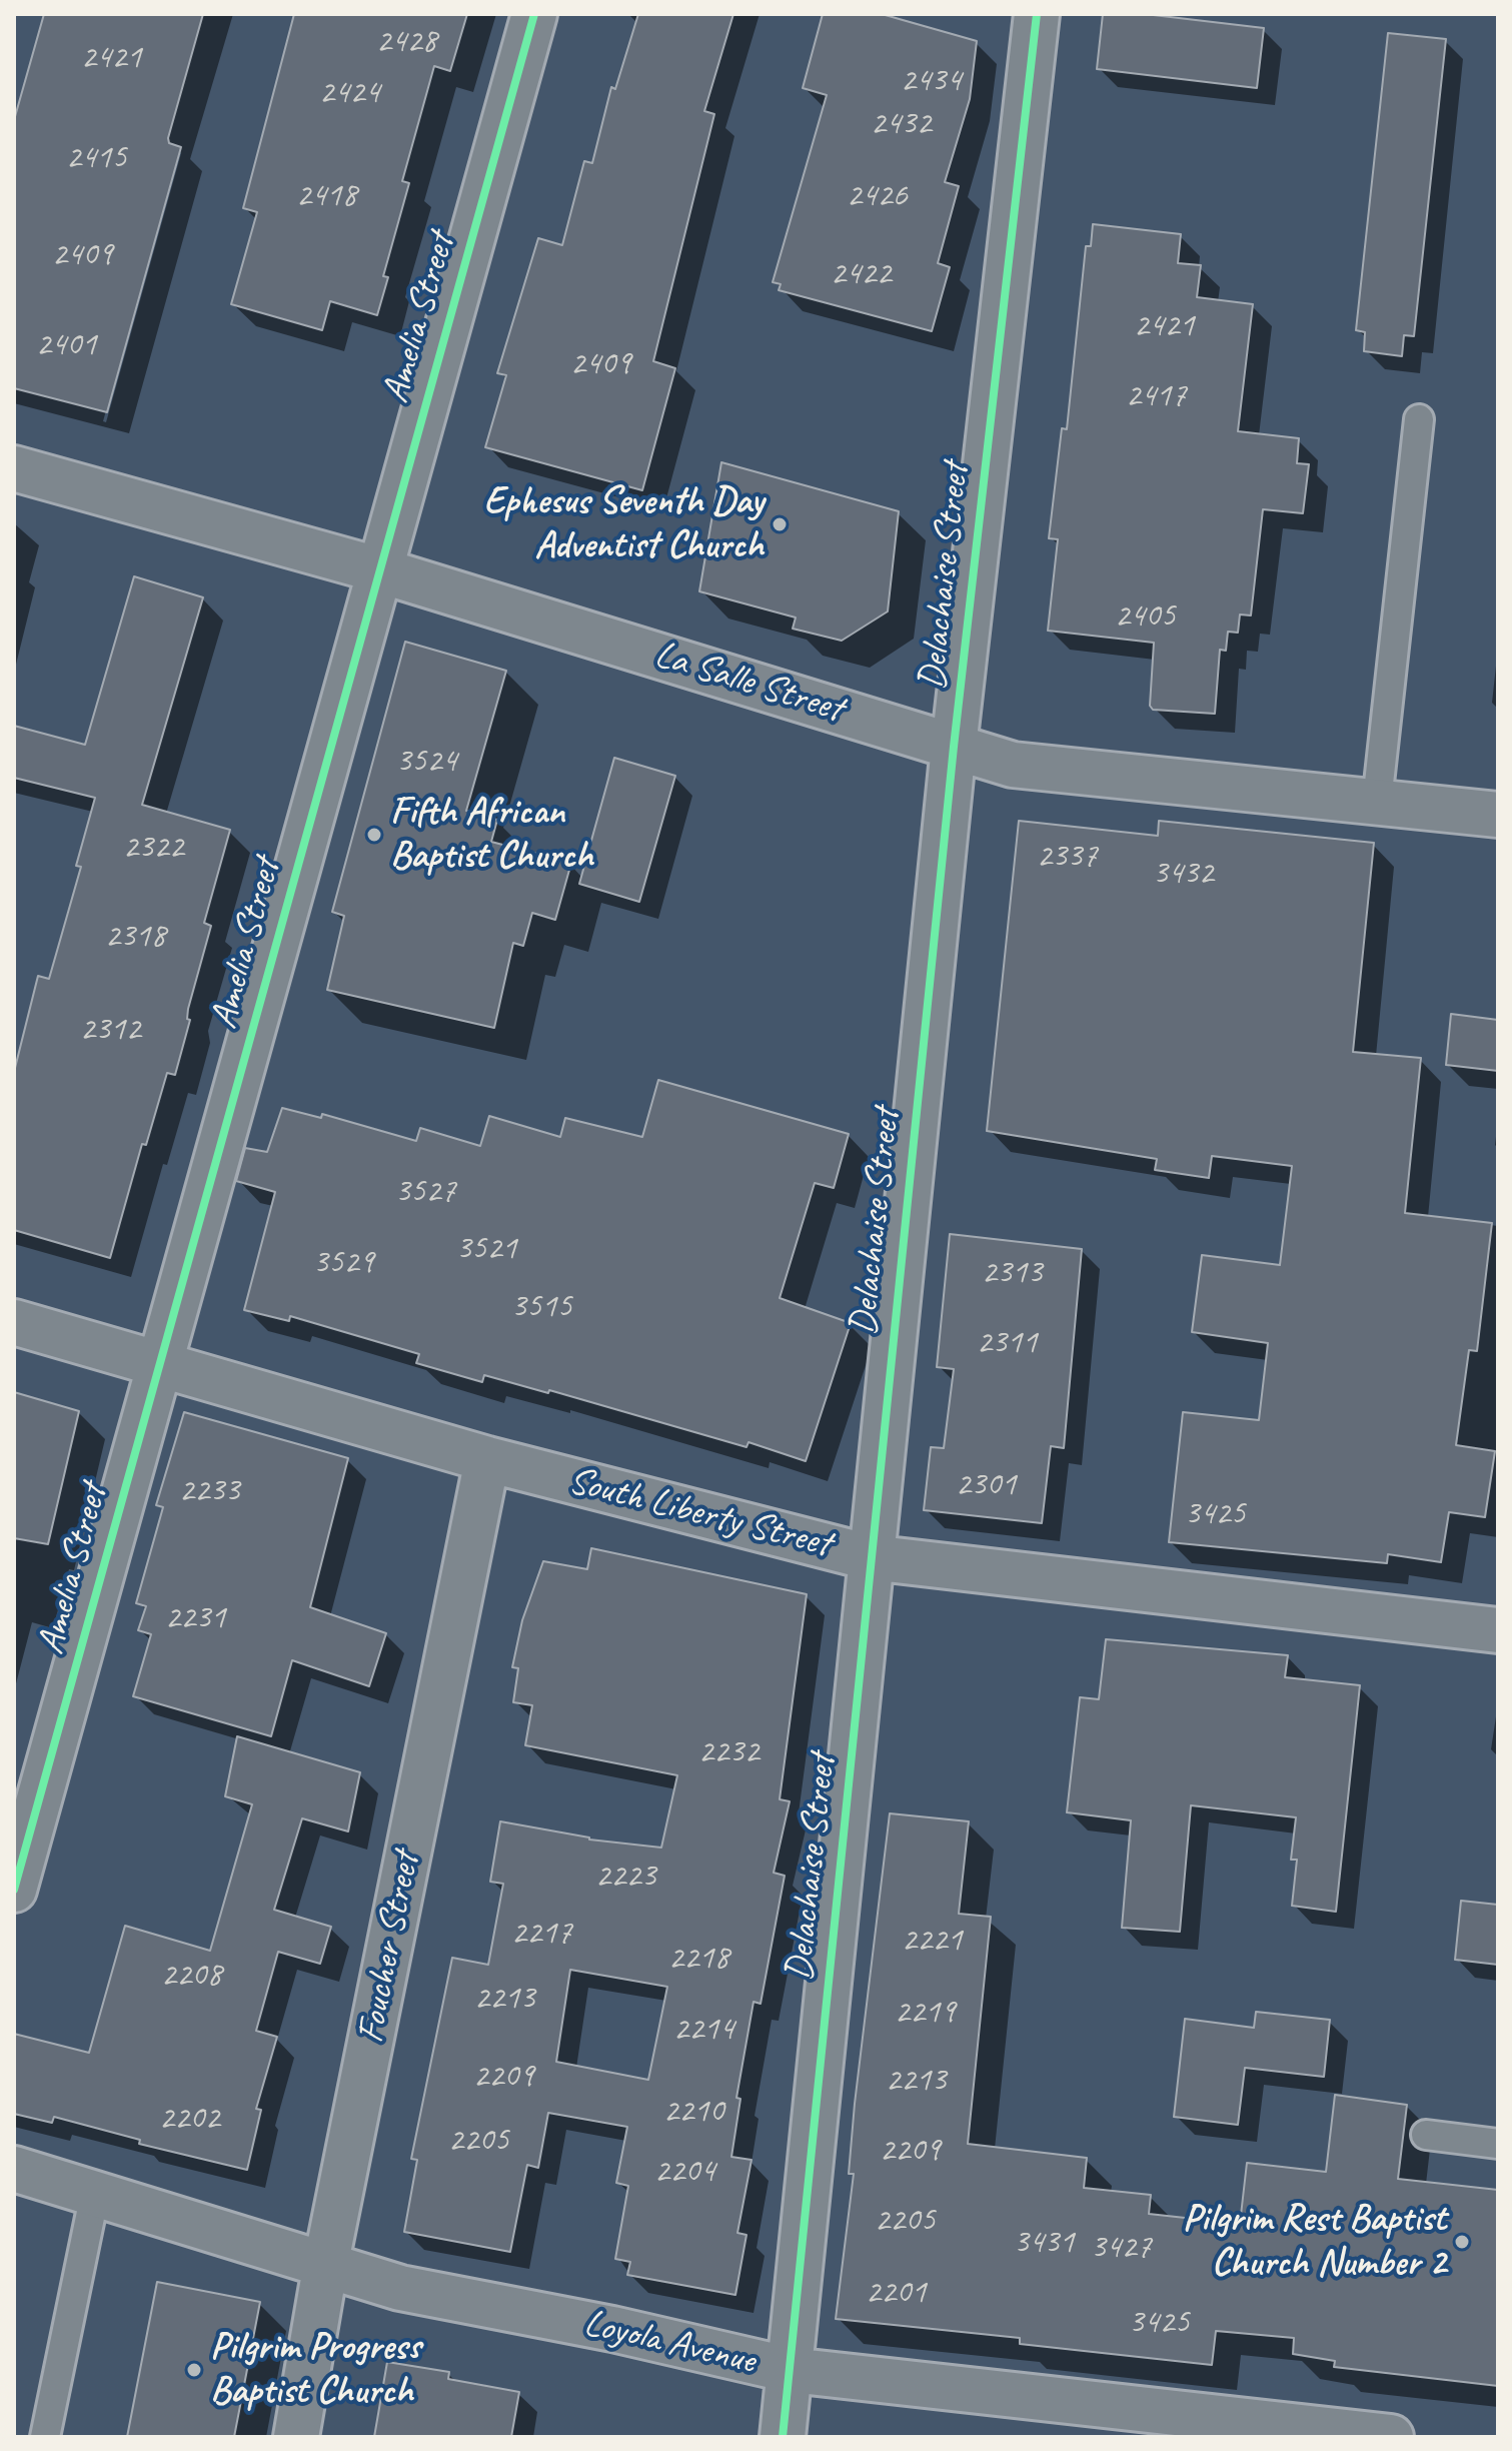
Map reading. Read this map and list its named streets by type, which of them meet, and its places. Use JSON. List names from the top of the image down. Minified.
{"streets":{"street":["Amelia Street","Delachaise Street","La Salle Street","South Liberty Street","Foucher Street","Loyola Avenue"]},"crossings":[["Amelia Street","La Salle Street"],["Amelia Street","South Liberty Street"],["Delachaise Street","La Salle Street"],["Delachaise Street","South Liberty Street"],["Delachaise Street","Loyola Avenue"],["South Liberty Street","Foucher Street"],["Foucher Street","Loyola Avenue"]],"places":["Ephesus Seventh Day Adventist Church","Fifth African Baptist Church","Pilgrim Rest Baptist Church Number 2","Pilgrim Progress Baptist Church"],"house_numbers":["2428","2421","2434","2424","2432","2415","2418","2426","2409","2422","2421","2401","2409","2417","2405","3524","2322","2337","3432","2318","2312","3527","3521","3529","2313","3515","2311","2301","2233","3425","2231","2232","2223","2217","2221","2218","2208","2213","2219","2214","2209","2213","2210","2202","2205","2209","2204","2205","3431","3427","2201","3425"]}
